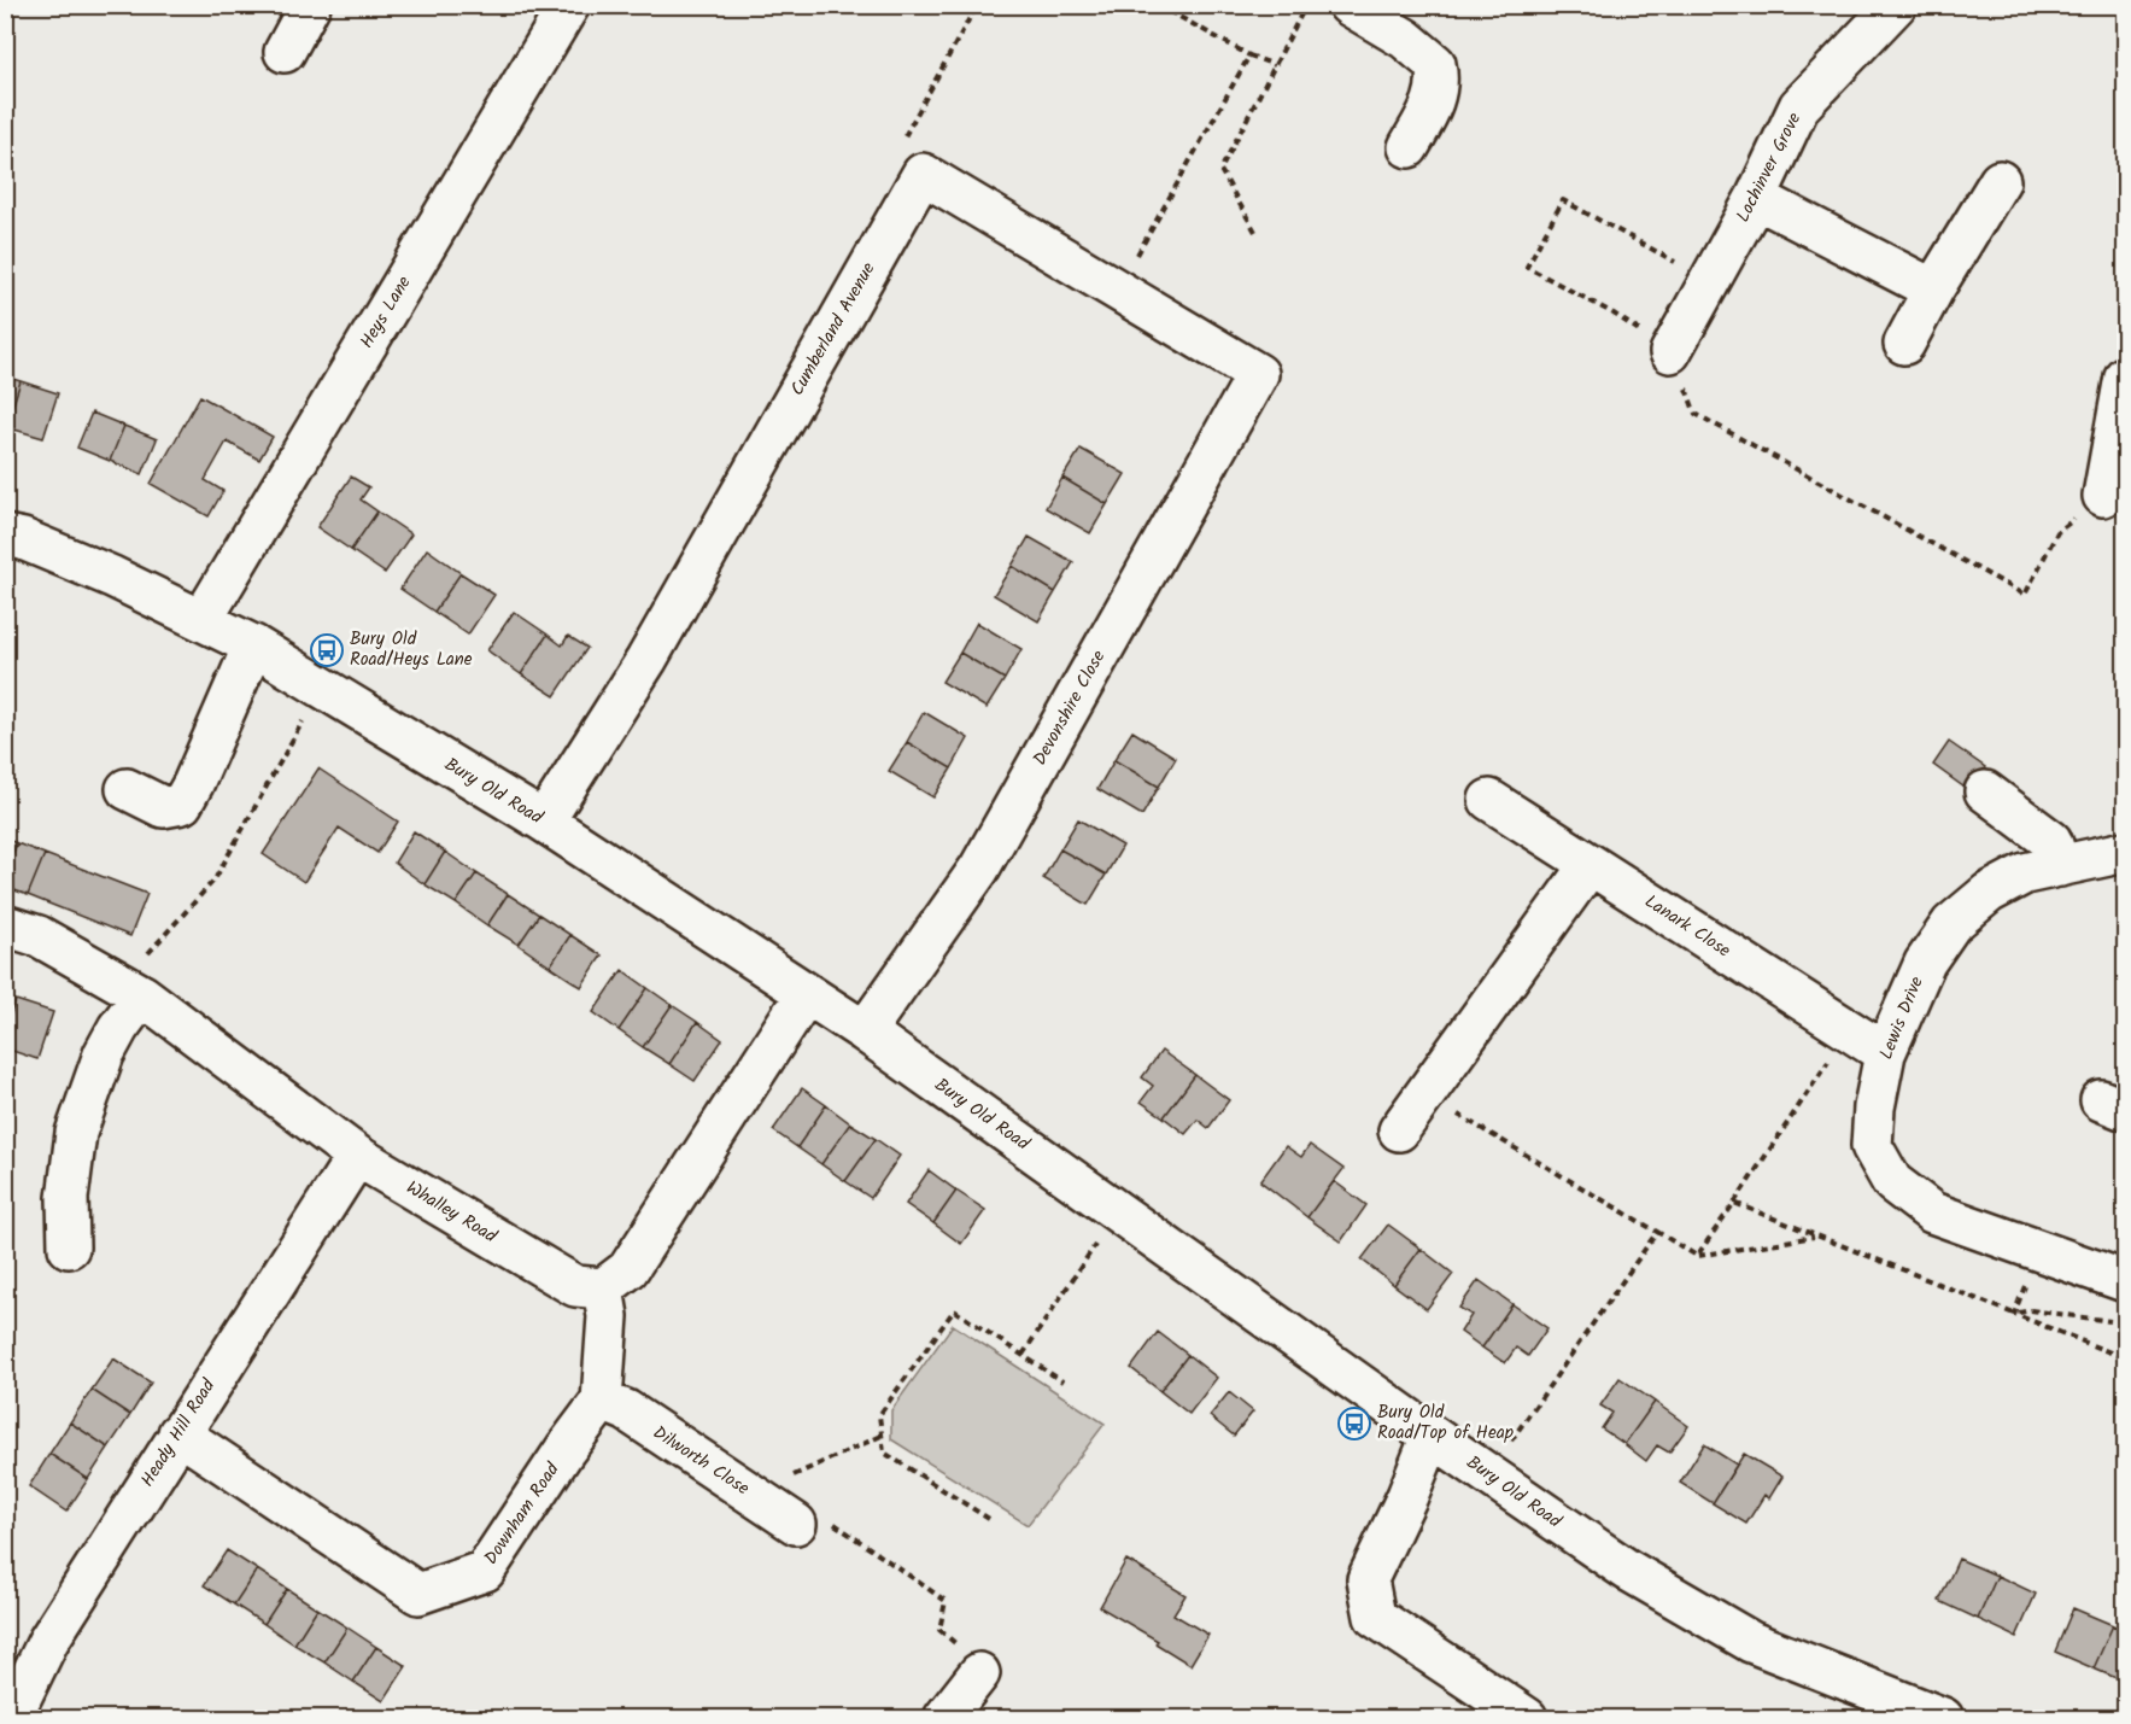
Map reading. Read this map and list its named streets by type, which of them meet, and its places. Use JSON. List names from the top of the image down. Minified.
{"streets":{"street":["Lochinver Grove","Heys Lane","Cumberland Avenue","Devonshire Close","Bury Old Road","Lanark Close","Lewis Drive","Whalley Road","Heady Hill Road","Dilworth Close","Downham Road"]},"crossings":[["Heys Lane","Bury Old Road"],["Cumberland Avenue","Devonshire Close"],["Cumberland Avenue","Bury Old Road"],["Devonshire Close","Bury Old Road"],["Lanark Close","Lewis Drive"],["Whalley Road","Heady Hill Road"],["Heady Hill Road","Downham Road"],["Dilworth Close","Downham Road"]],"places":{"bus stop":["Bury Old Road/Heys Lane","Bury Old Road/Top of Heap"]}}
